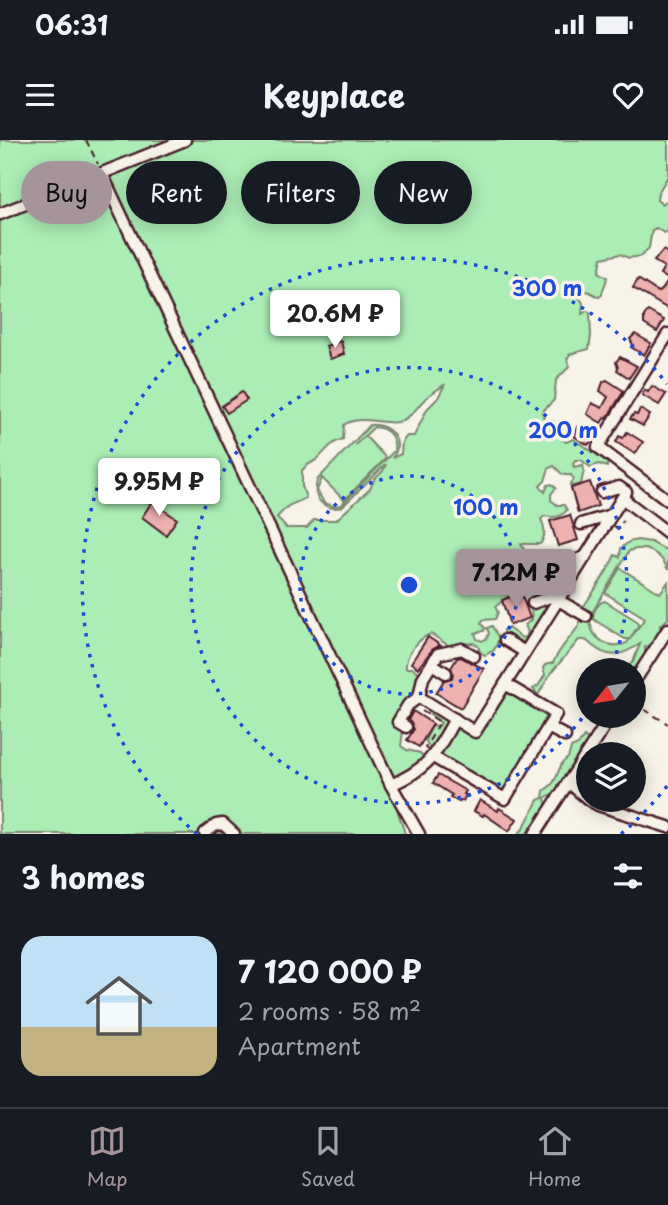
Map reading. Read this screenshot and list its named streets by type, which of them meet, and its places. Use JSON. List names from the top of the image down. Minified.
{"north":"bottom left","page":{"status":"06:31","header":"Keyplace","chip":["Buy","Rent","Filters","New"],"price":["20.6M ₽","9.95M ₽","7.12M ₽"],"heading":"3 homes","list":[{"name":"7 120 000 ₽","note":"2 rooms · 58 m² · Apartment"}],"tabs":["Map","Saved","Home"]},"rings":["300 m","200 m","100 m"]}
